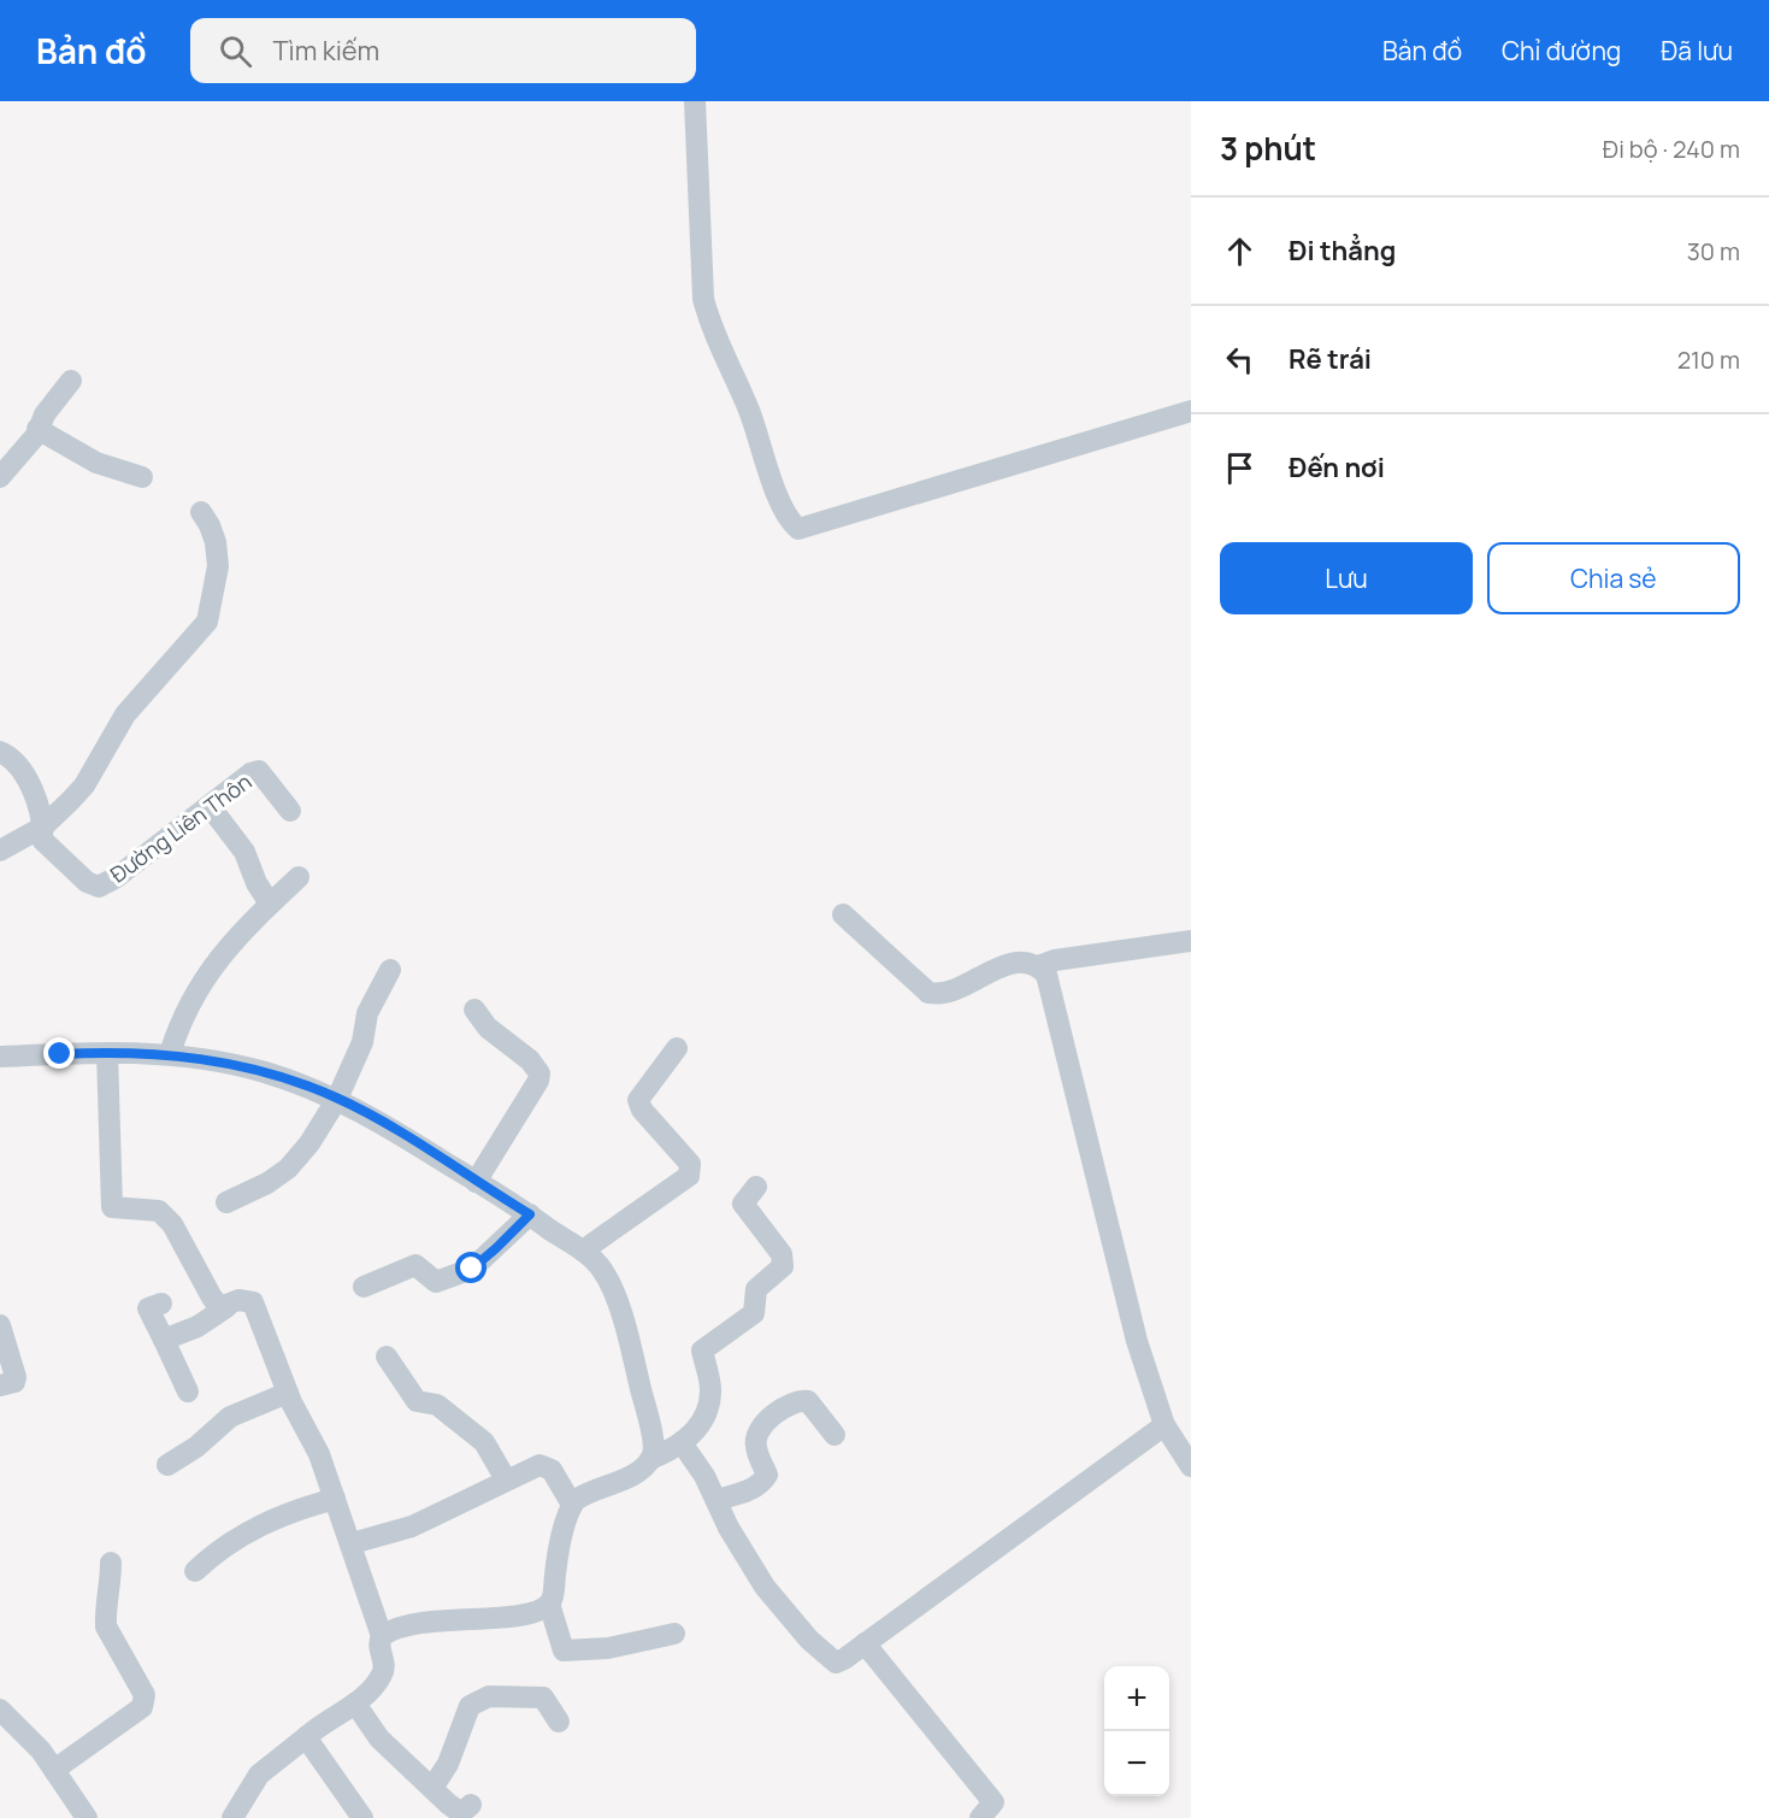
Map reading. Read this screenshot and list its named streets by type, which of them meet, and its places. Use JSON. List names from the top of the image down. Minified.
{"streets":{"street":["Đường Liên Thôn"]},"page":{"header":"Bản đồ","search":"Tìm kiếm","nav":["Bản đồ","Chỉ đường","Đã lưu"],"heading":["3 phút","Đi bộ · 240 m"],"list":[["Đi thẳng","30 m"],["Rẽ trái","210 m"],"Đến nơi"],"buttons":["Lưu","Chia sẻ"],"map_buttons":["+","−"]}}
